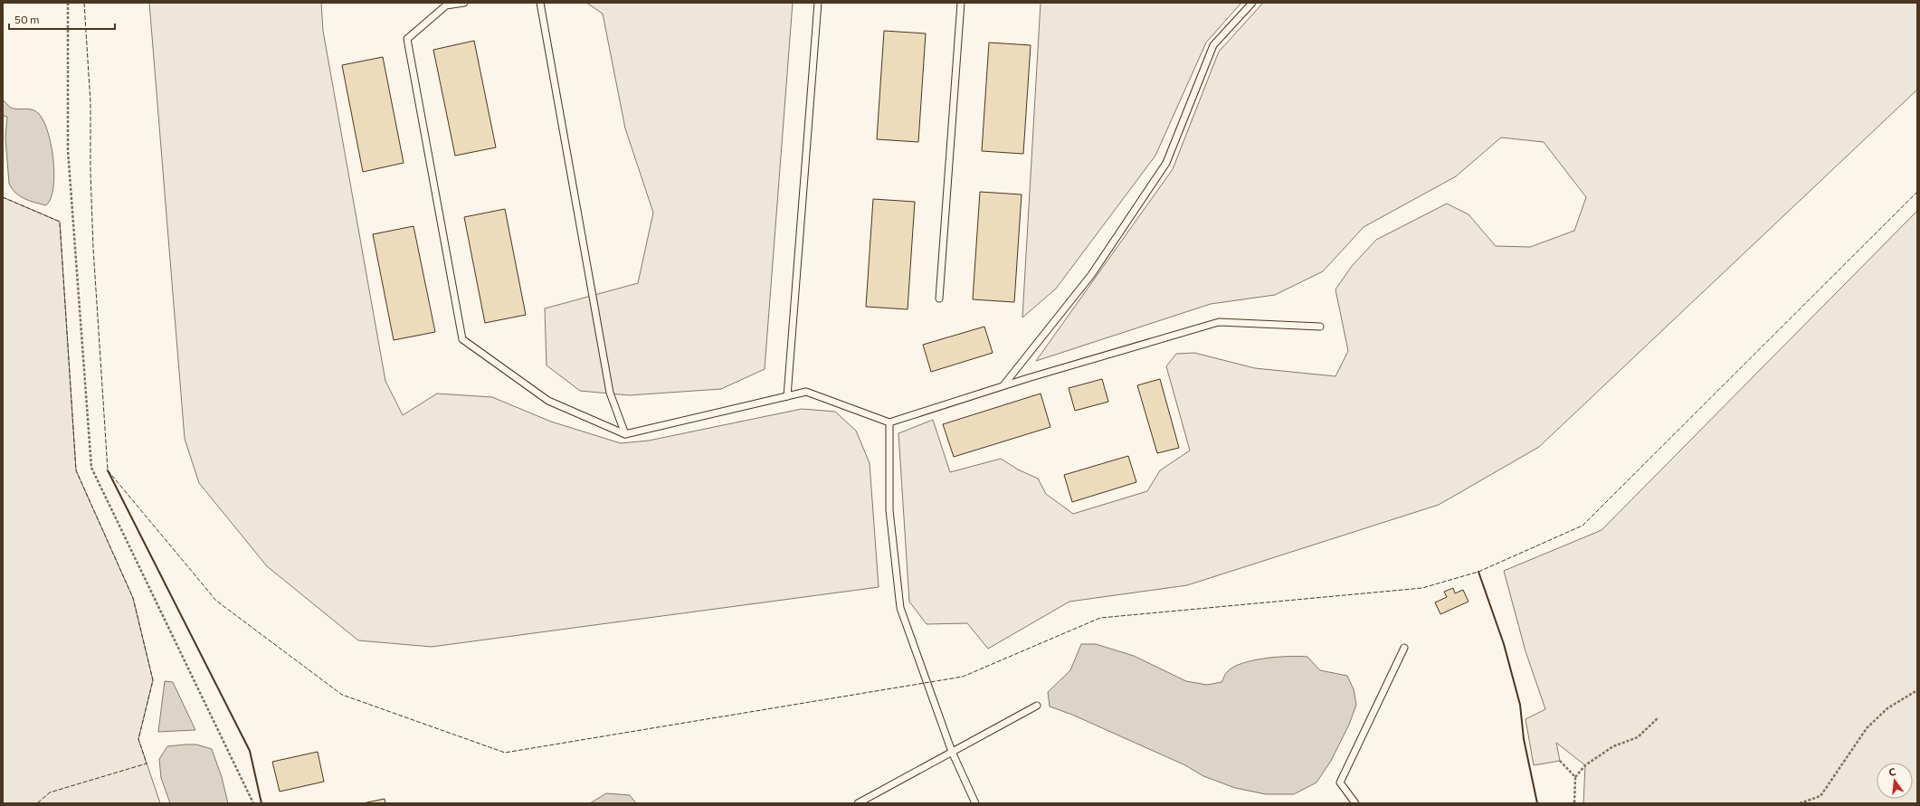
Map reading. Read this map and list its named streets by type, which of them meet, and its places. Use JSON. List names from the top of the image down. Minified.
{"scale_bar":"50 m","north":"top"}
